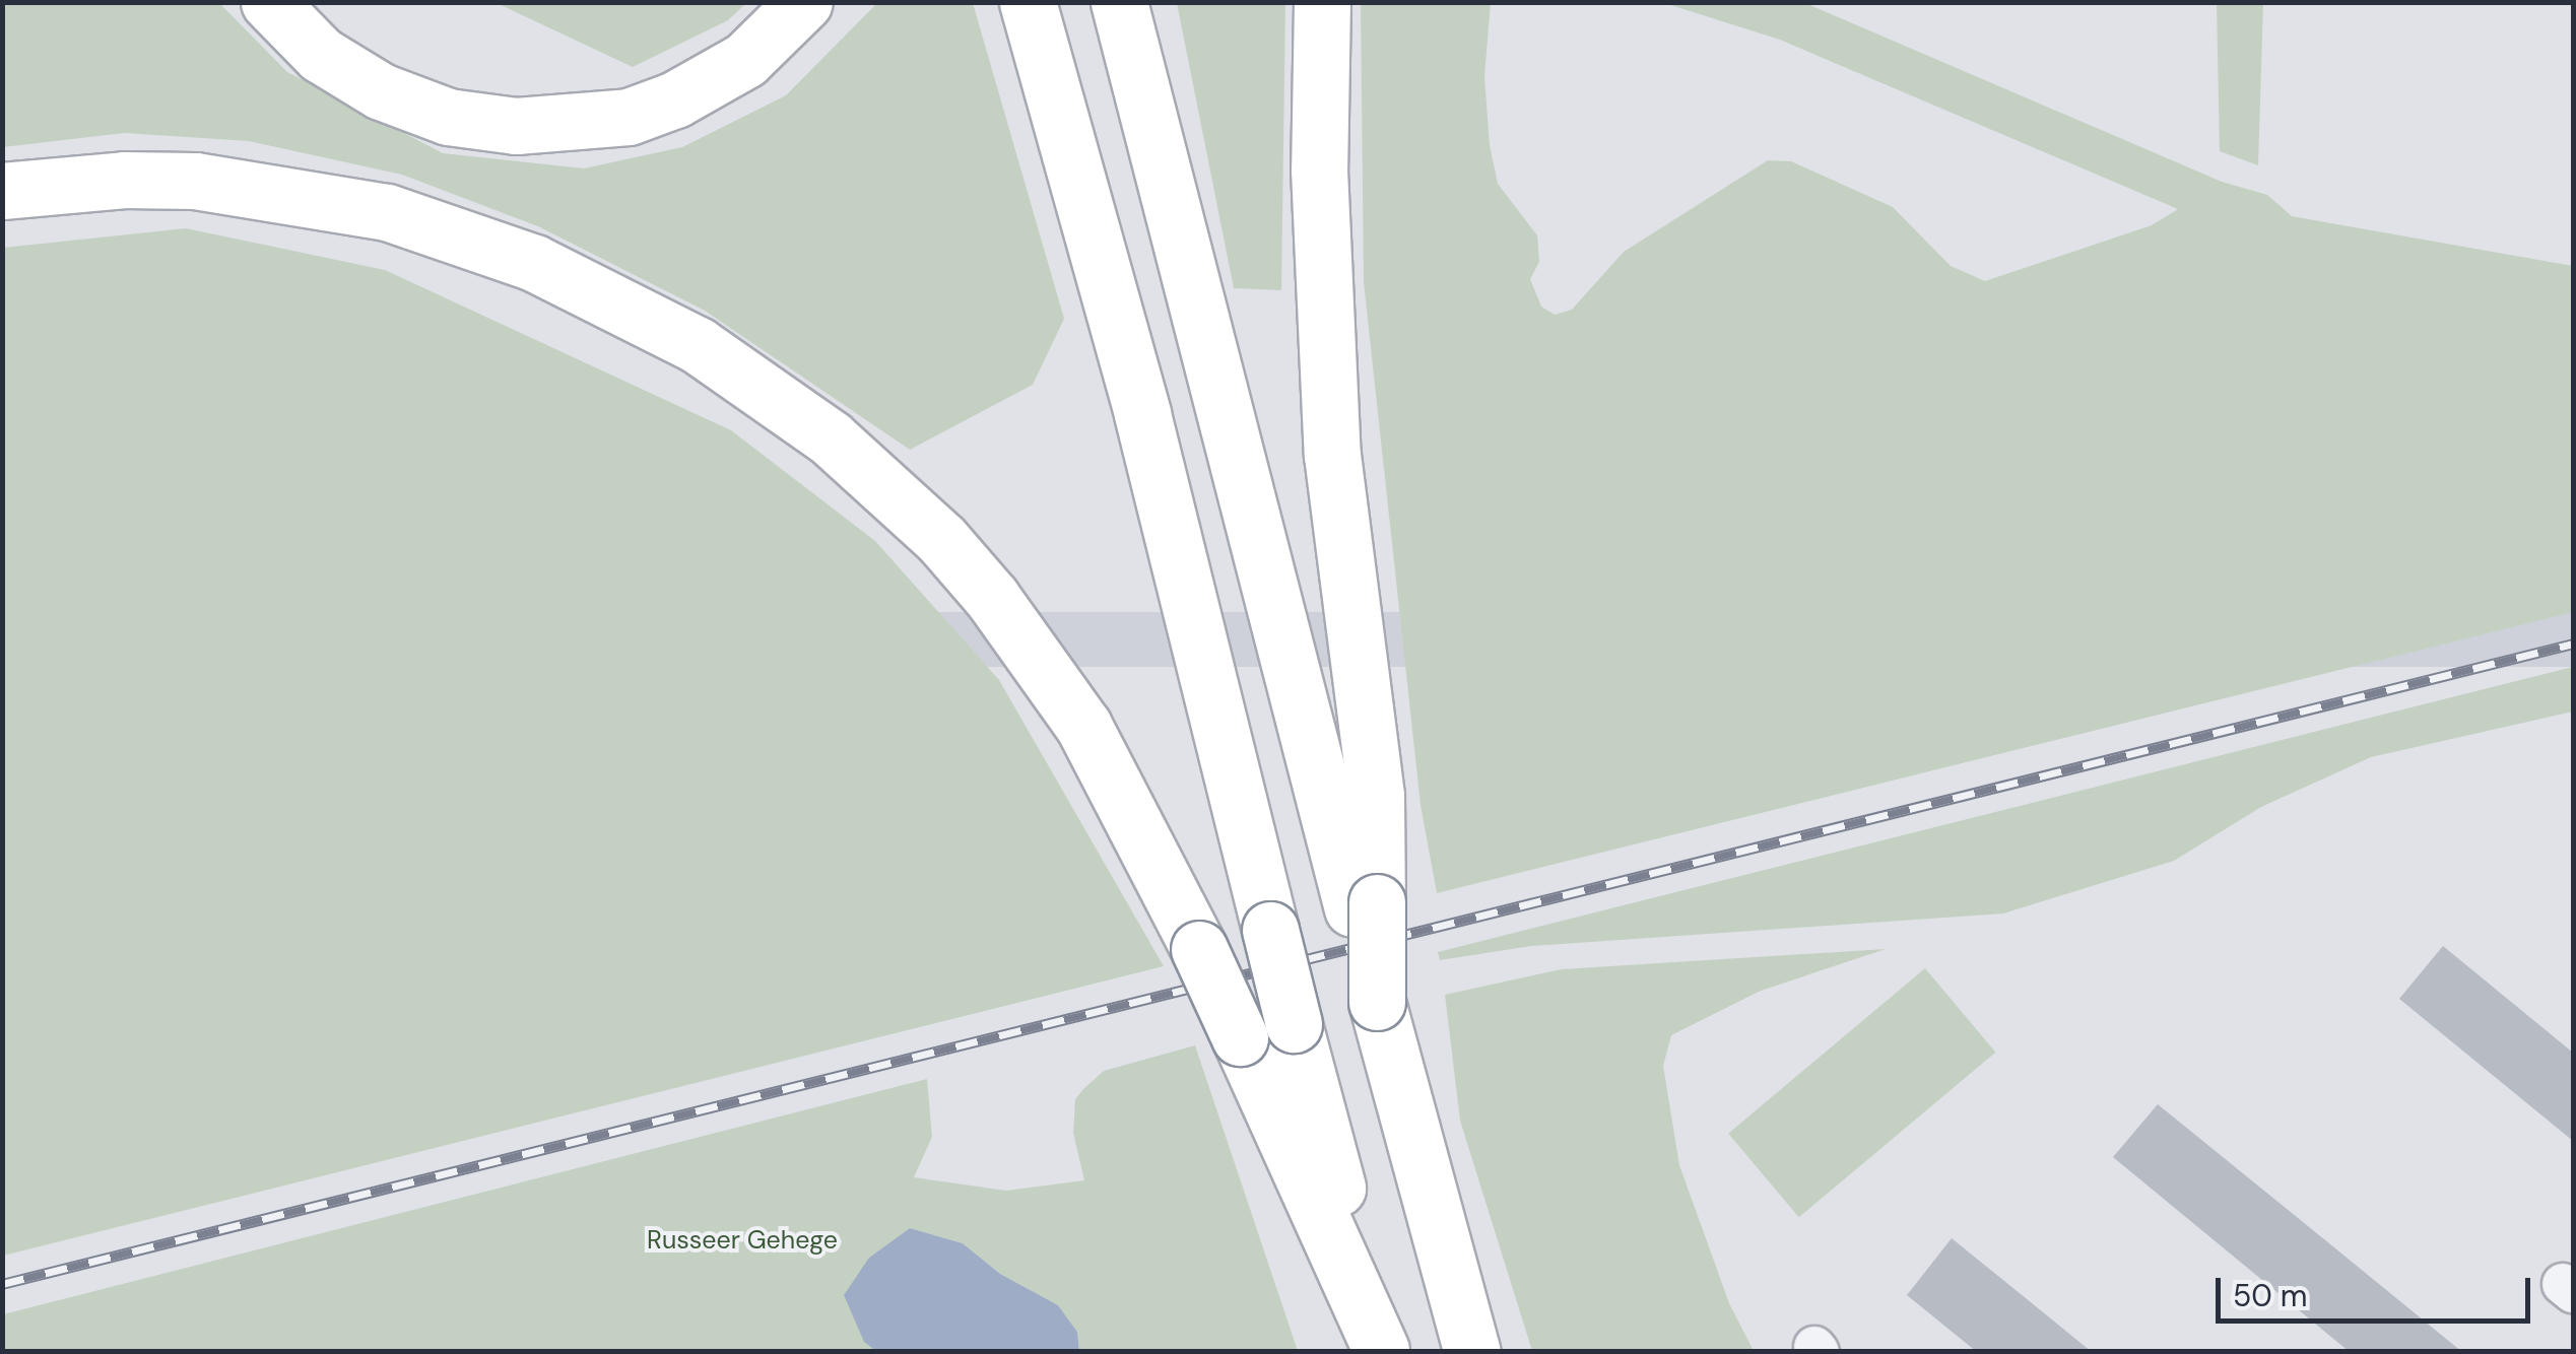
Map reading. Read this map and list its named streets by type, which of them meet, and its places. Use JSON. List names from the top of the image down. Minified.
{"parks":["Russeer Gehege"],"scale_bar":"50 m"}
